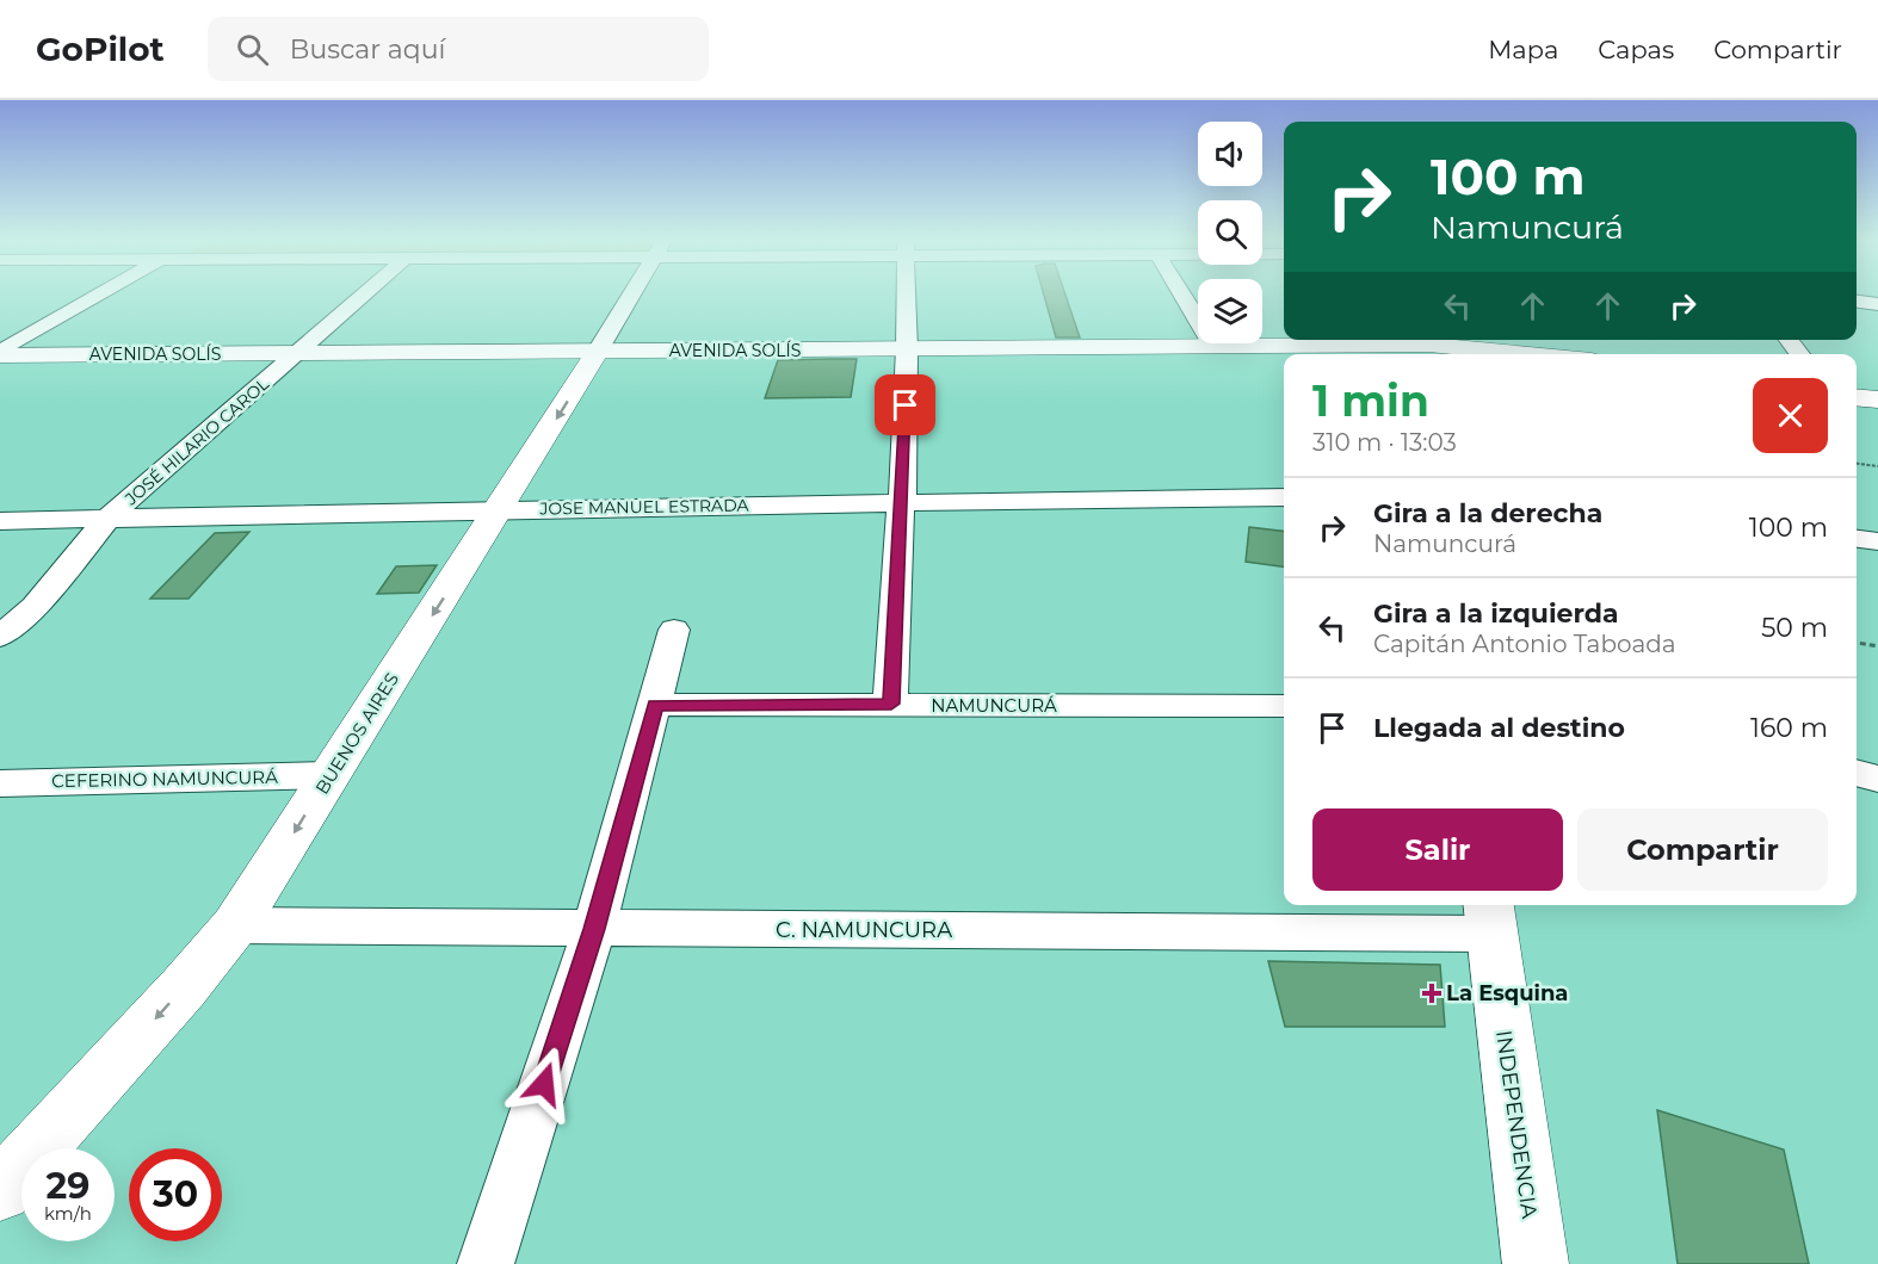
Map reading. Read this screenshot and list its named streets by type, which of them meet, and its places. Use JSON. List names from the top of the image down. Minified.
{"streets":{"main road":["AVENIDA SOLÍS","BUENOS AIRES","INDEPENDENCIA"],"street":["JOSÉ HILARIO CAROL","JOSE MANUEL ESTRADA","NAMUNCURÁ","CEFERINO NAMUNCURÁ","C. NAMUNCURA"]},"crossings":[["AVENIDA SOLÍS","JOSÉ HILARIO CAROL"],["AVENIDA SOLÍS","BUENOS AIRES"],["JOSÉ HILARIO CAROL","JOSE MANUEL ESTRADA"],["JOSE MANUEL ESTRADA","BUENOS AIRES"],["BUENOS AIRES","CEFERINO NAMUNCURÁ"],["BUENOS AIRES","C. NAMUNCURA"],["C. NAMUNCURA","INDEPENDENCIA"]],"places":{"health":["La Esquina"]},"page":{"header":"GoPilot","search":"Buscar aquí","nav":["Mapa","Capas","Compartir"],"turn":["100 m","Namuncurá"],"heading":["1 min","310 m · 13:03"],"list":[{"name":"Gira a la derecha","note":"Namuncurá","value":"100 m"},{"name":"Gira a la izquierda","note":"Capitán Antonio Taboada","value":"50 m"},{"name":"Llegada al destino","value":"160 m"}],"buttons":["Salir","Compartir"],"speed":"29 km/h","limit":"30"}}
